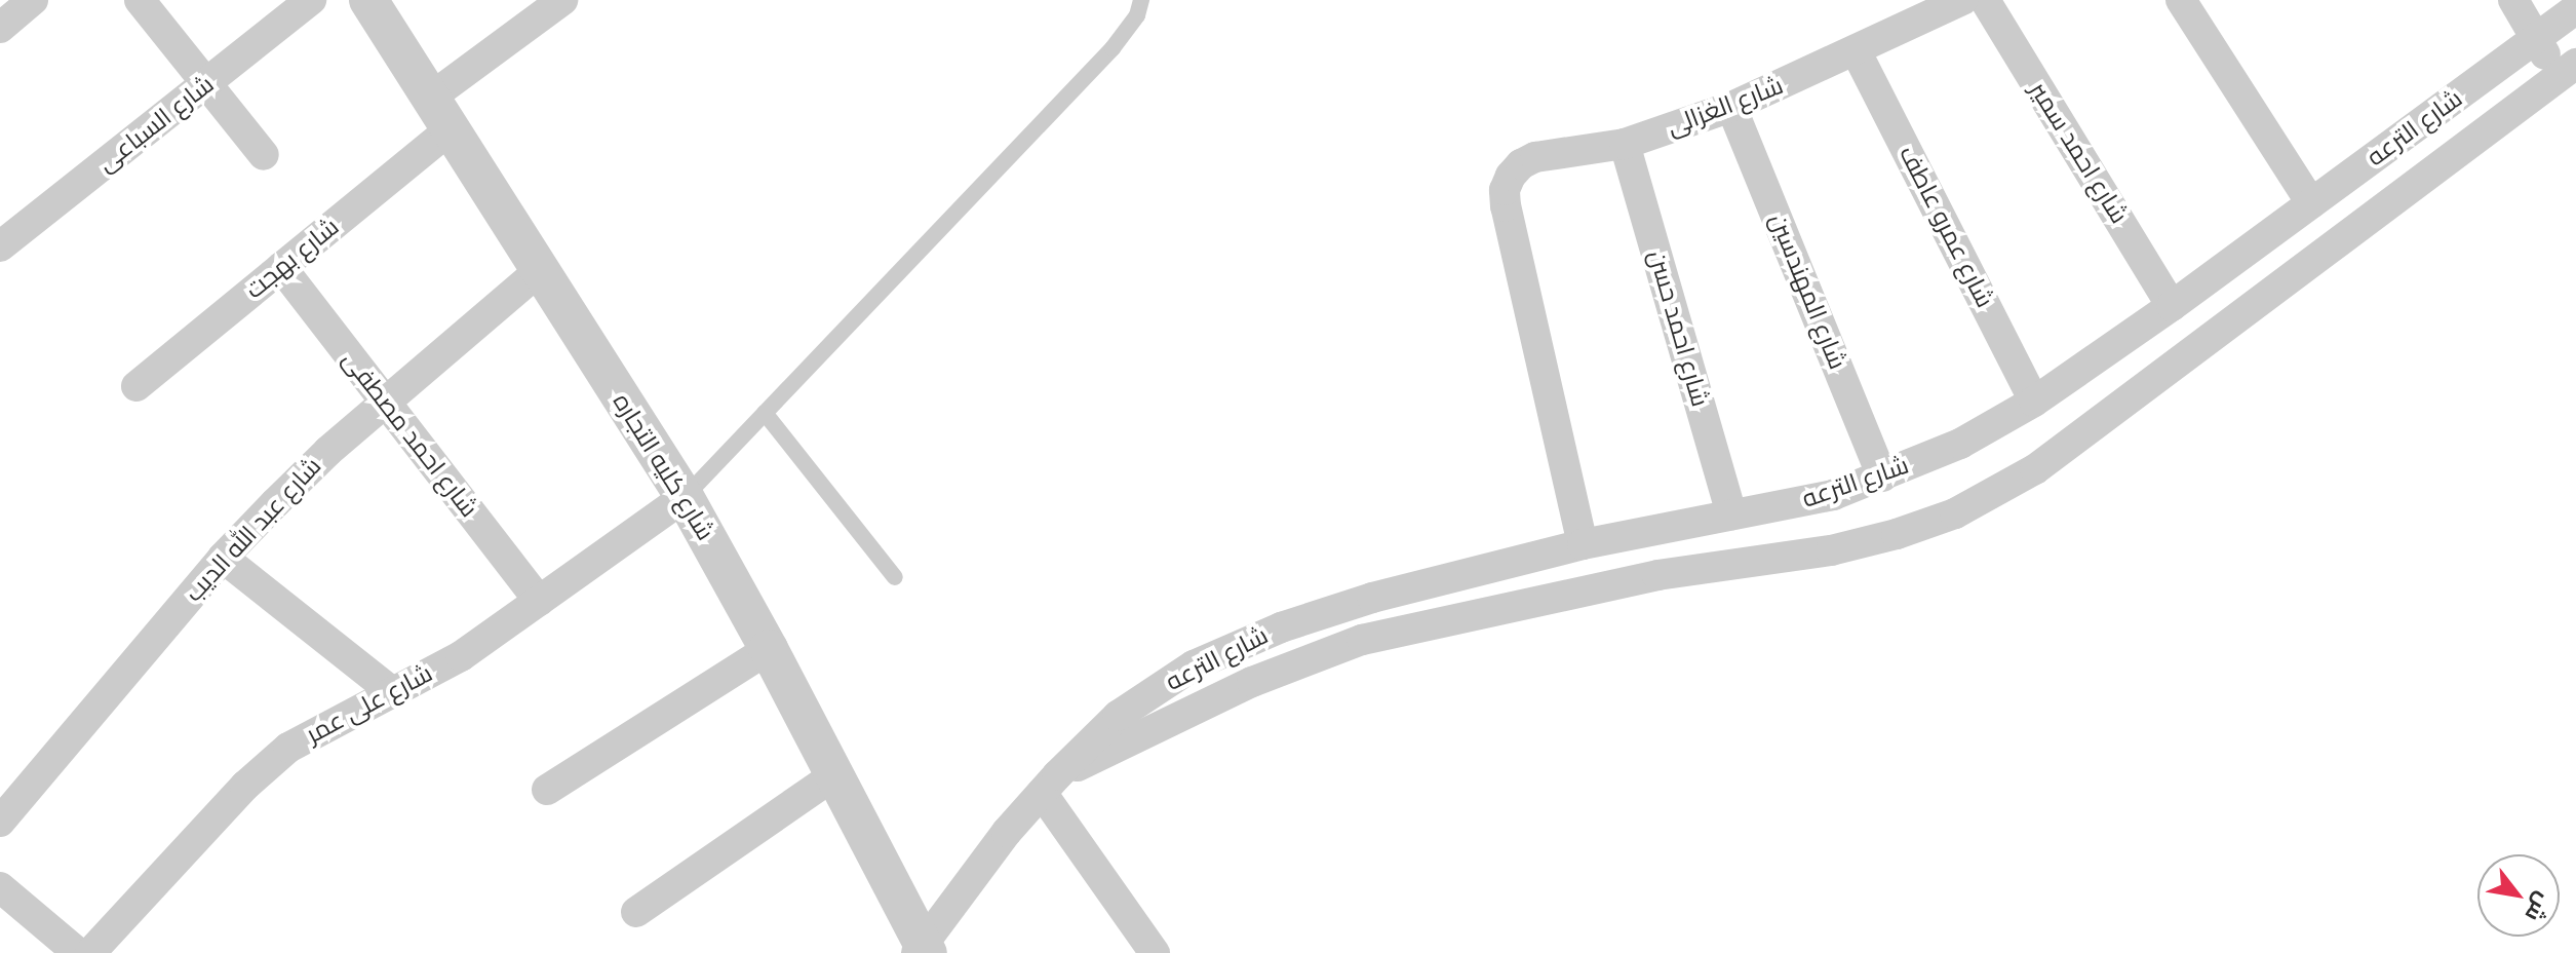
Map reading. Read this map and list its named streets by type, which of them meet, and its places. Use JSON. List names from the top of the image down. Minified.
{"streets":{"street":["شارع الغزالى","شارع السباعى","شارع الترعه","شارع احمد سمير","شارع عمرو عاطف","شارع بهجت","شارع المهندسين","شارع احمد حسن","شارع احمد مصطفى","شارع كليه التجاره","شارع عبد الله الديب","شارع على عمر"]},"crossings":[["شارع الغزالى","شارع الترعه"],["شارع الغزالى","شارع عمرو عاطف"],["شارع الغزالى","شارع المهندسين"],["شارع الغزالى","شارع احمد حسن"],["شارع الترعه","شارع احمد سمير"],["شارع الترعه","شارع عمرو عاطف"],["شارع الترعه","شارع المهندسين"],["شارع الترعه","شارع احمد حسن"],["شارع الترعه","شارع كليه التجاره"],["شارع بهجت","شارع احمد مصطفى"],["شارع بهجت","شارع كليه التجاره"],["شارع احمد مصطفى","شارع عبد الله الديب"],["شارع احمد مصطفى","شارع على عمر"],["شارع كليه التجاره","شارع عبد الله الديب"],["شارع كليه التجاره","شارع على عمر"]],"north":"bottom right"}
